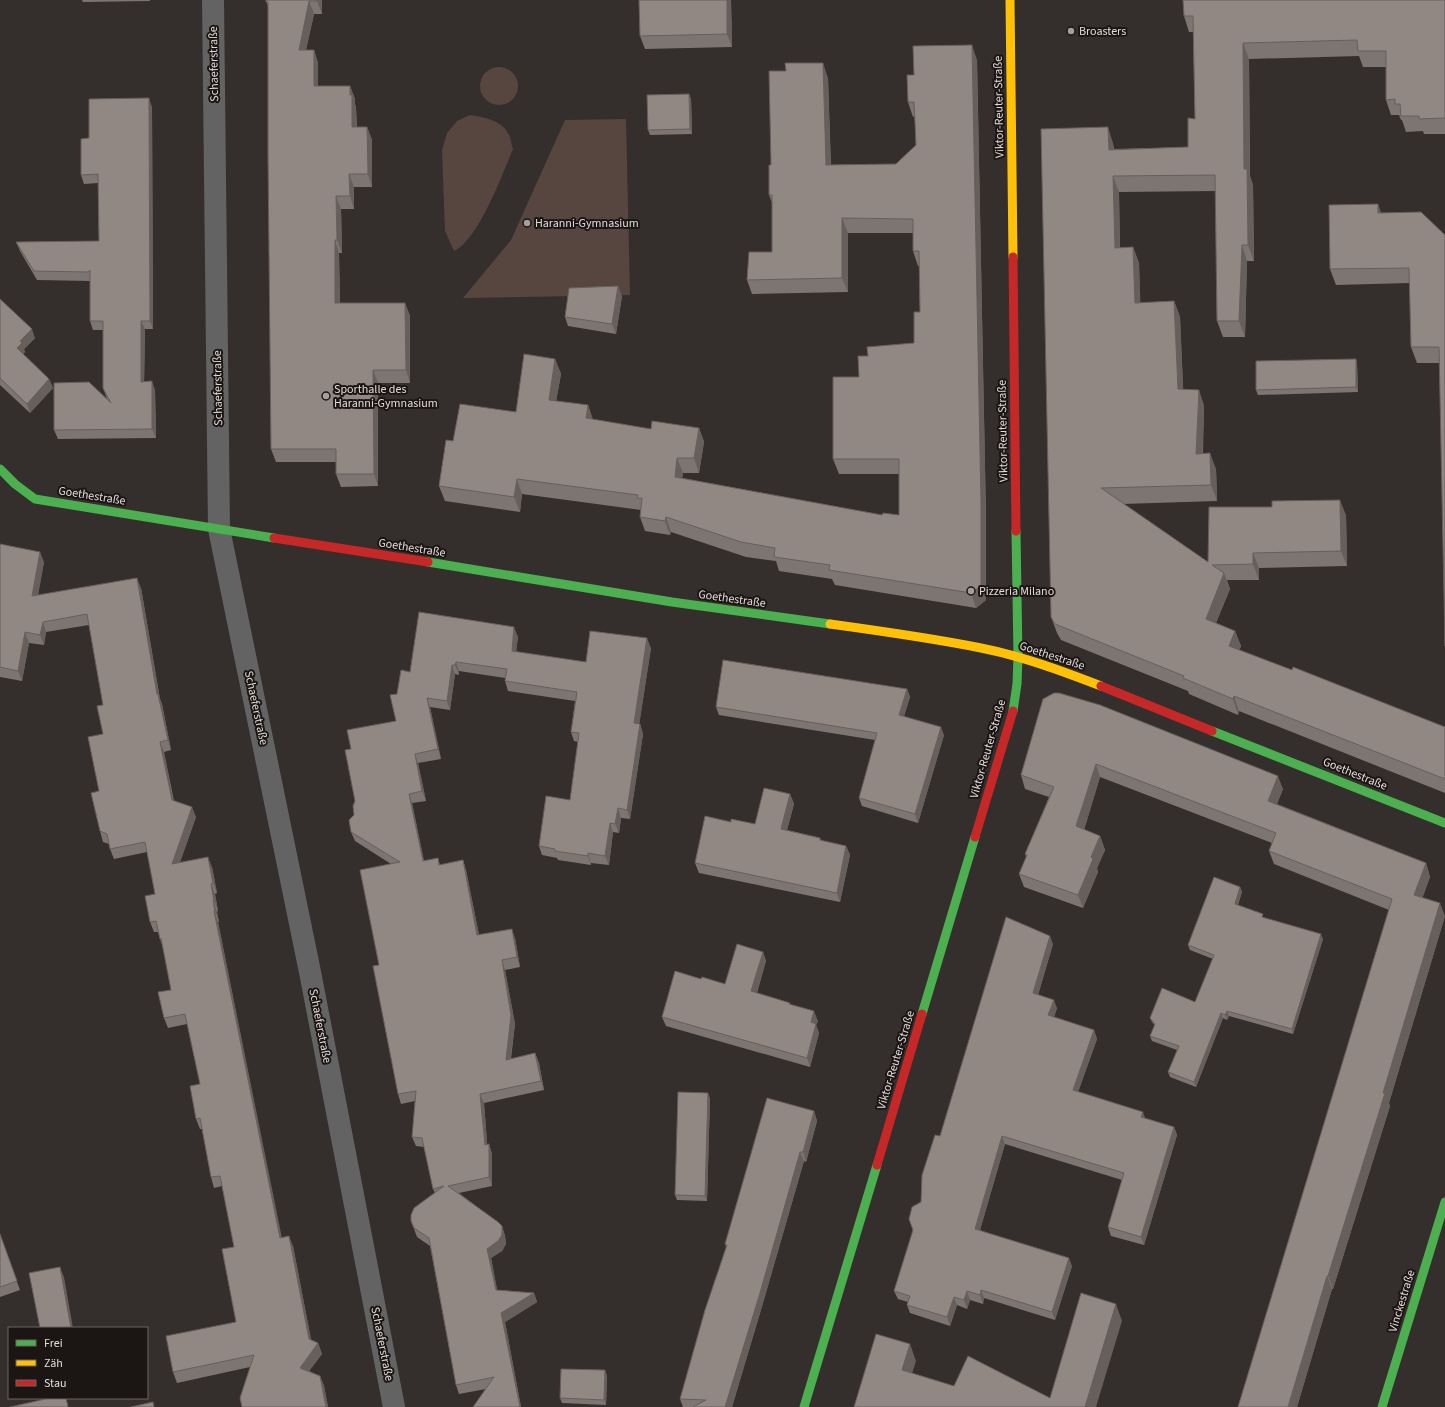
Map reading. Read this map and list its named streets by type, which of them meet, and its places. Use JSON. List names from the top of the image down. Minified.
{"streets":{"street":["Schaeferstraße","Viktor-Reuter-Straße","Goethestraße","Vinckestraße"]},"crossings":[["Schaeferstraße","Goethestraße"],["Viktor-Reuter-Straße","Goethestraße"]],"places":["Broasters","Haranni-Gymnasium","Sporthalle des Haranni-Gymnasium","Pizzeria Milano"],"legend":["Frei","Zäh","Stau"]}
